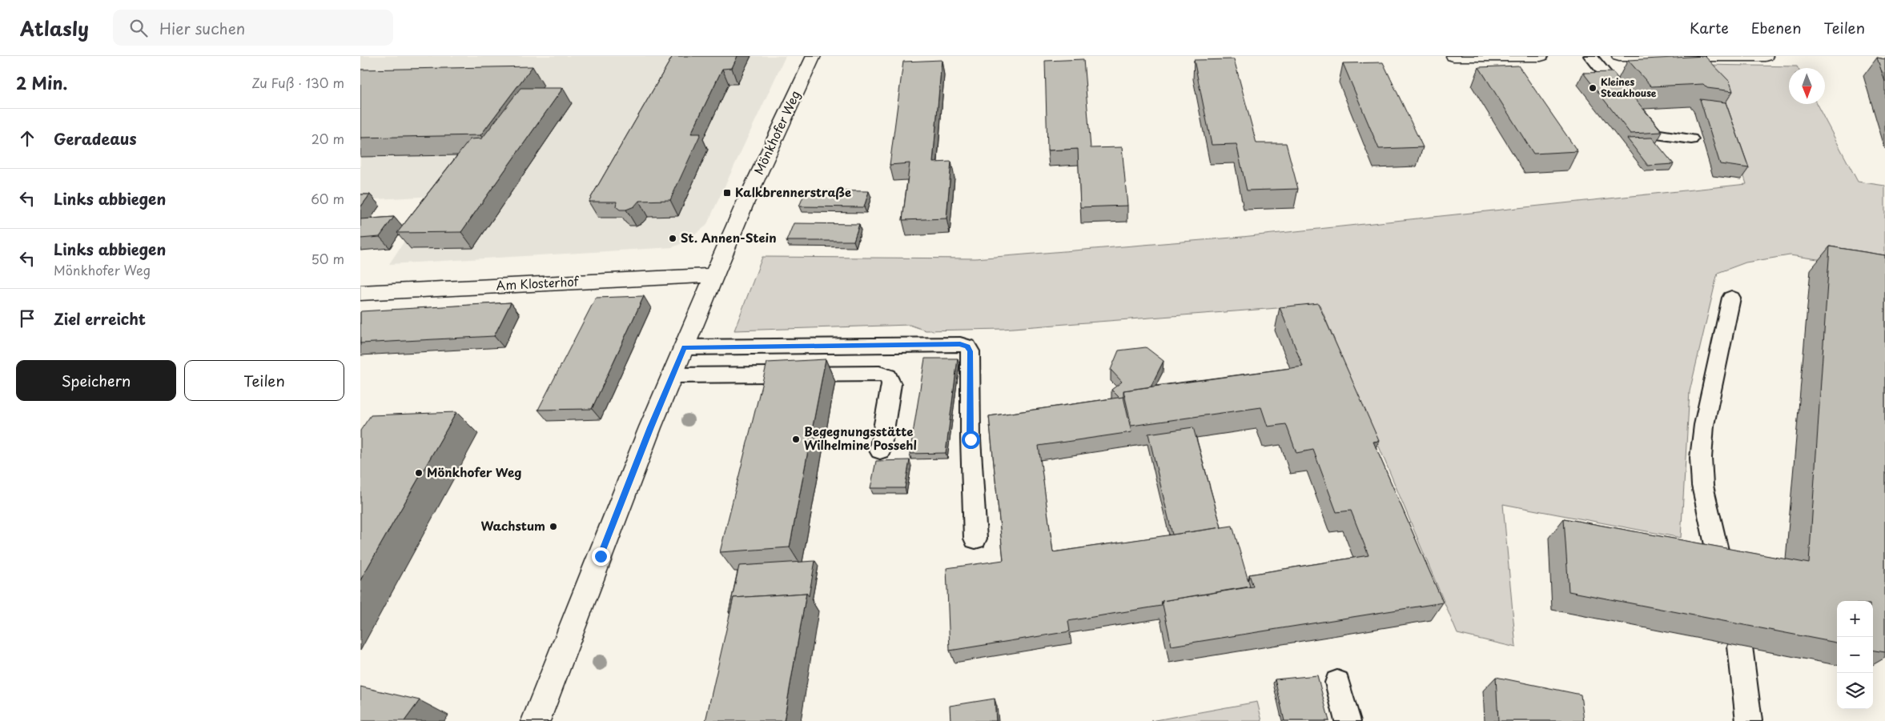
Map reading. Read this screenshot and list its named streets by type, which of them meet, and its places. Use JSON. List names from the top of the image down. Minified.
{"streets":{"street":["Mönkhofer Weg","Am Klosterhof"]},"crossings":[["Mönkhofer Weg","Am Klosterhof"]],"places":{"other":["Kleines Steakhouse","St. Annen-Stein","Begegnungsstätte Wilhelmine Possehl","Mönkhofer Weg","Wachstum"],"transit":["Kalkbrennerstraße"]},"north":"bottom","page":{"header":"Atlasly","search":"Hier suchen","nav":["Karte","Ebenen","Teilen"],"heading":["2 Min.","Zu Fuß · 130 m"],"list":[["Geradeaus","20 m"],["Links abbiegen","60 m"],["Links abbiegen","Mönkhofer Weg","50 m"],"Ziel erreicht"],"buttons":["Speichern","Teilen"],"map_buttons":["+","−"]}}
